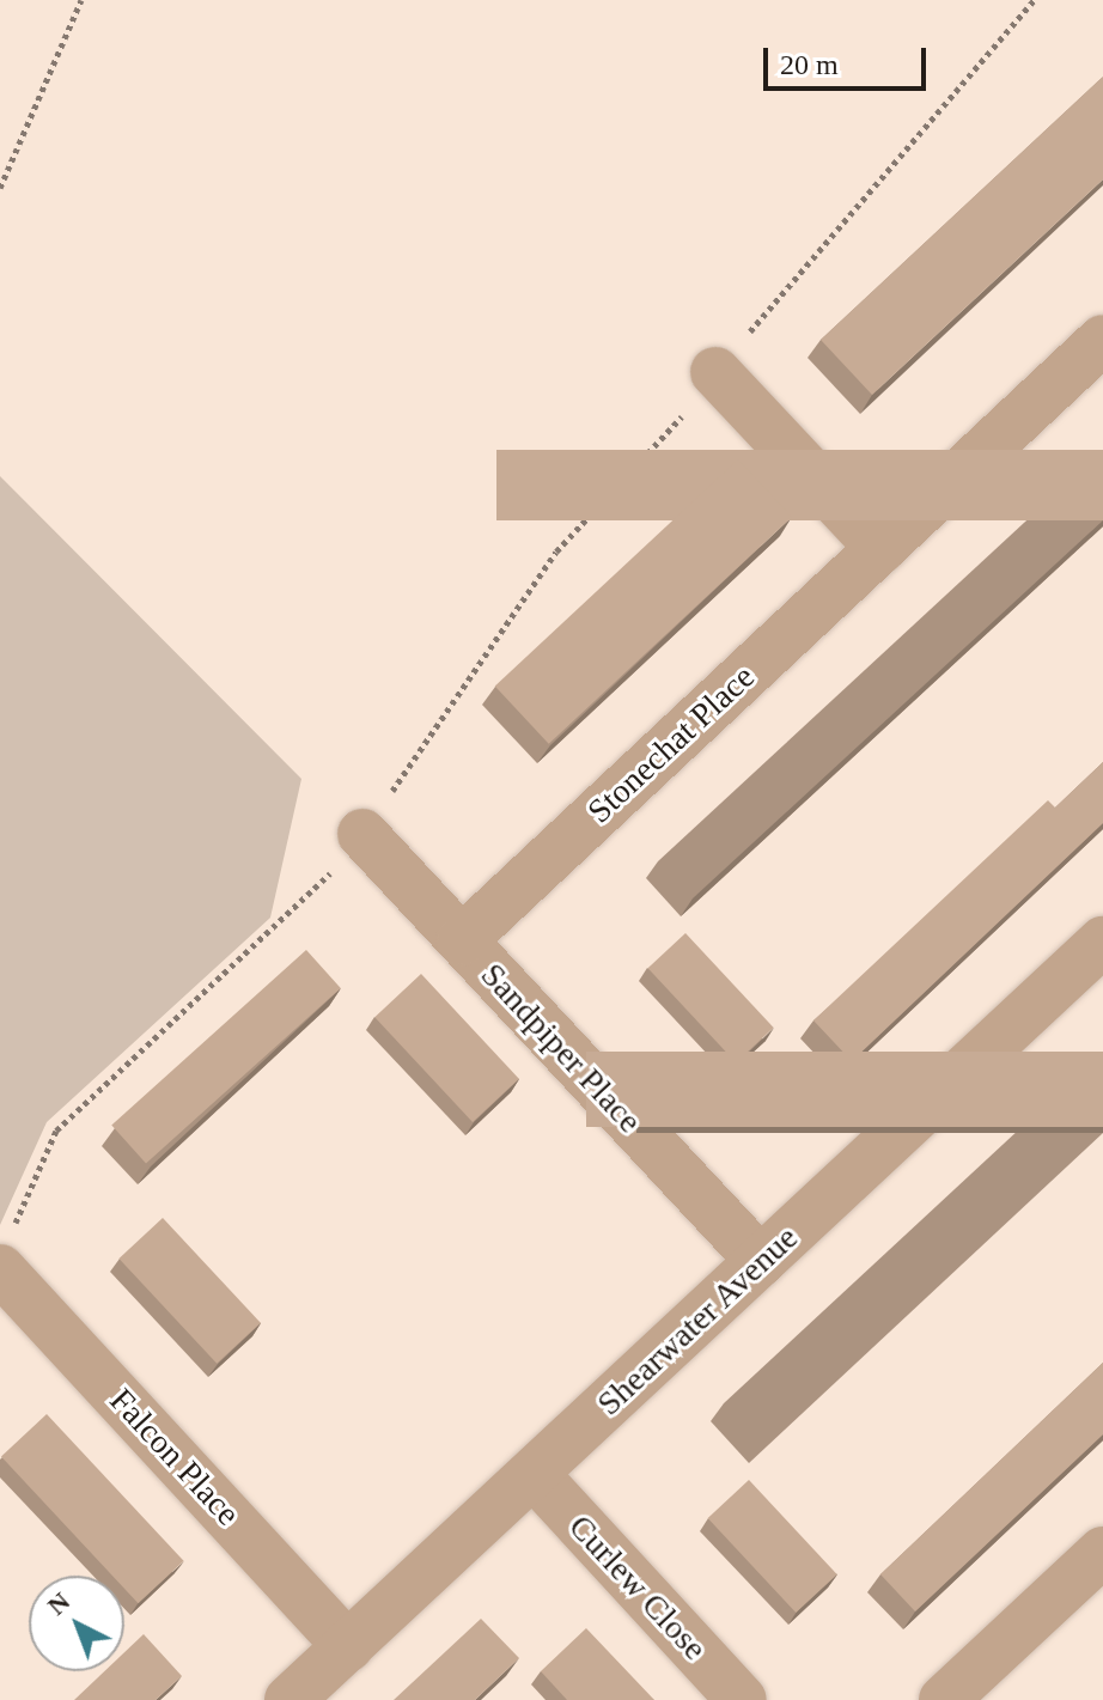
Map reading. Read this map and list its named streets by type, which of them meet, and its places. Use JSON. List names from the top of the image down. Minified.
{"streets":{"street":["Stonechat Place","Sandpiper Place","Shearwater Avenue","Falcon Place","Curlew Close"]},"crossings":[["Stonechat Place","Sandpiper Place"],["Sandpiper Place","Shearwater Avenue"],["Shearwater Avenue","Falcon Place"],["Shearwater Avenue","Curlew Close"]],"scale_bar":"20 m","north":"top left"}
